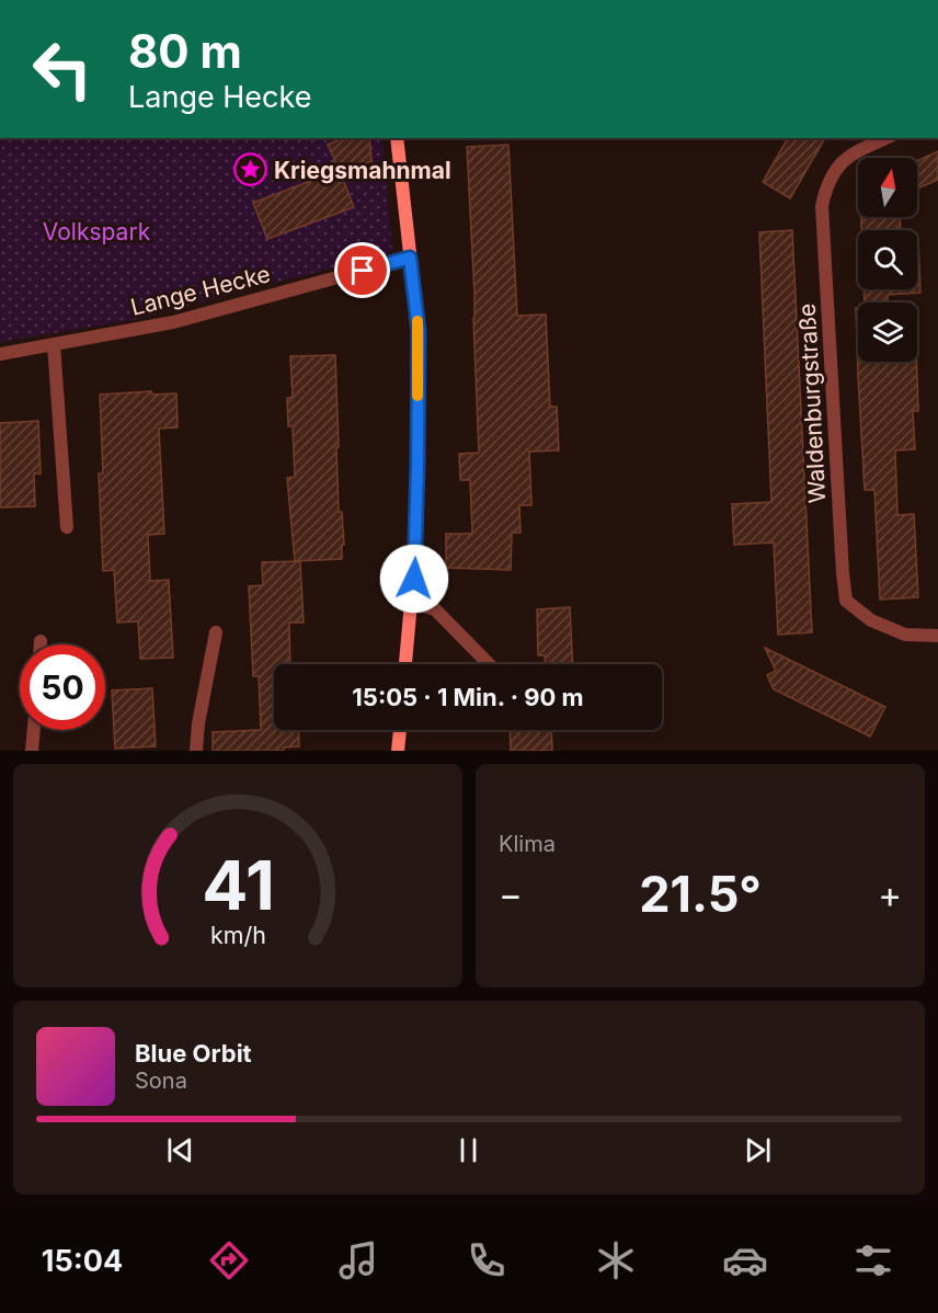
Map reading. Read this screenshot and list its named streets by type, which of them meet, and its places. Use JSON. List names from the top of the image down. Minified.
{"streets":{"street":["Lange Hecke","Waldenburgstraße"]},"parks":["Volkspark"],"places":{"place":["Kriegsmahnmal"]},"north":"top","page":{"turn":["80 m","Lange Hecke"],"limit":"50","trip":"15:05 · 1 Min. · 90 m","tile":"Klima","heat":["−","21.5°","+"],"song":["Blue Orbit","Sona"],"tabs":"15:04","gauge":["41","km/h"]}}
